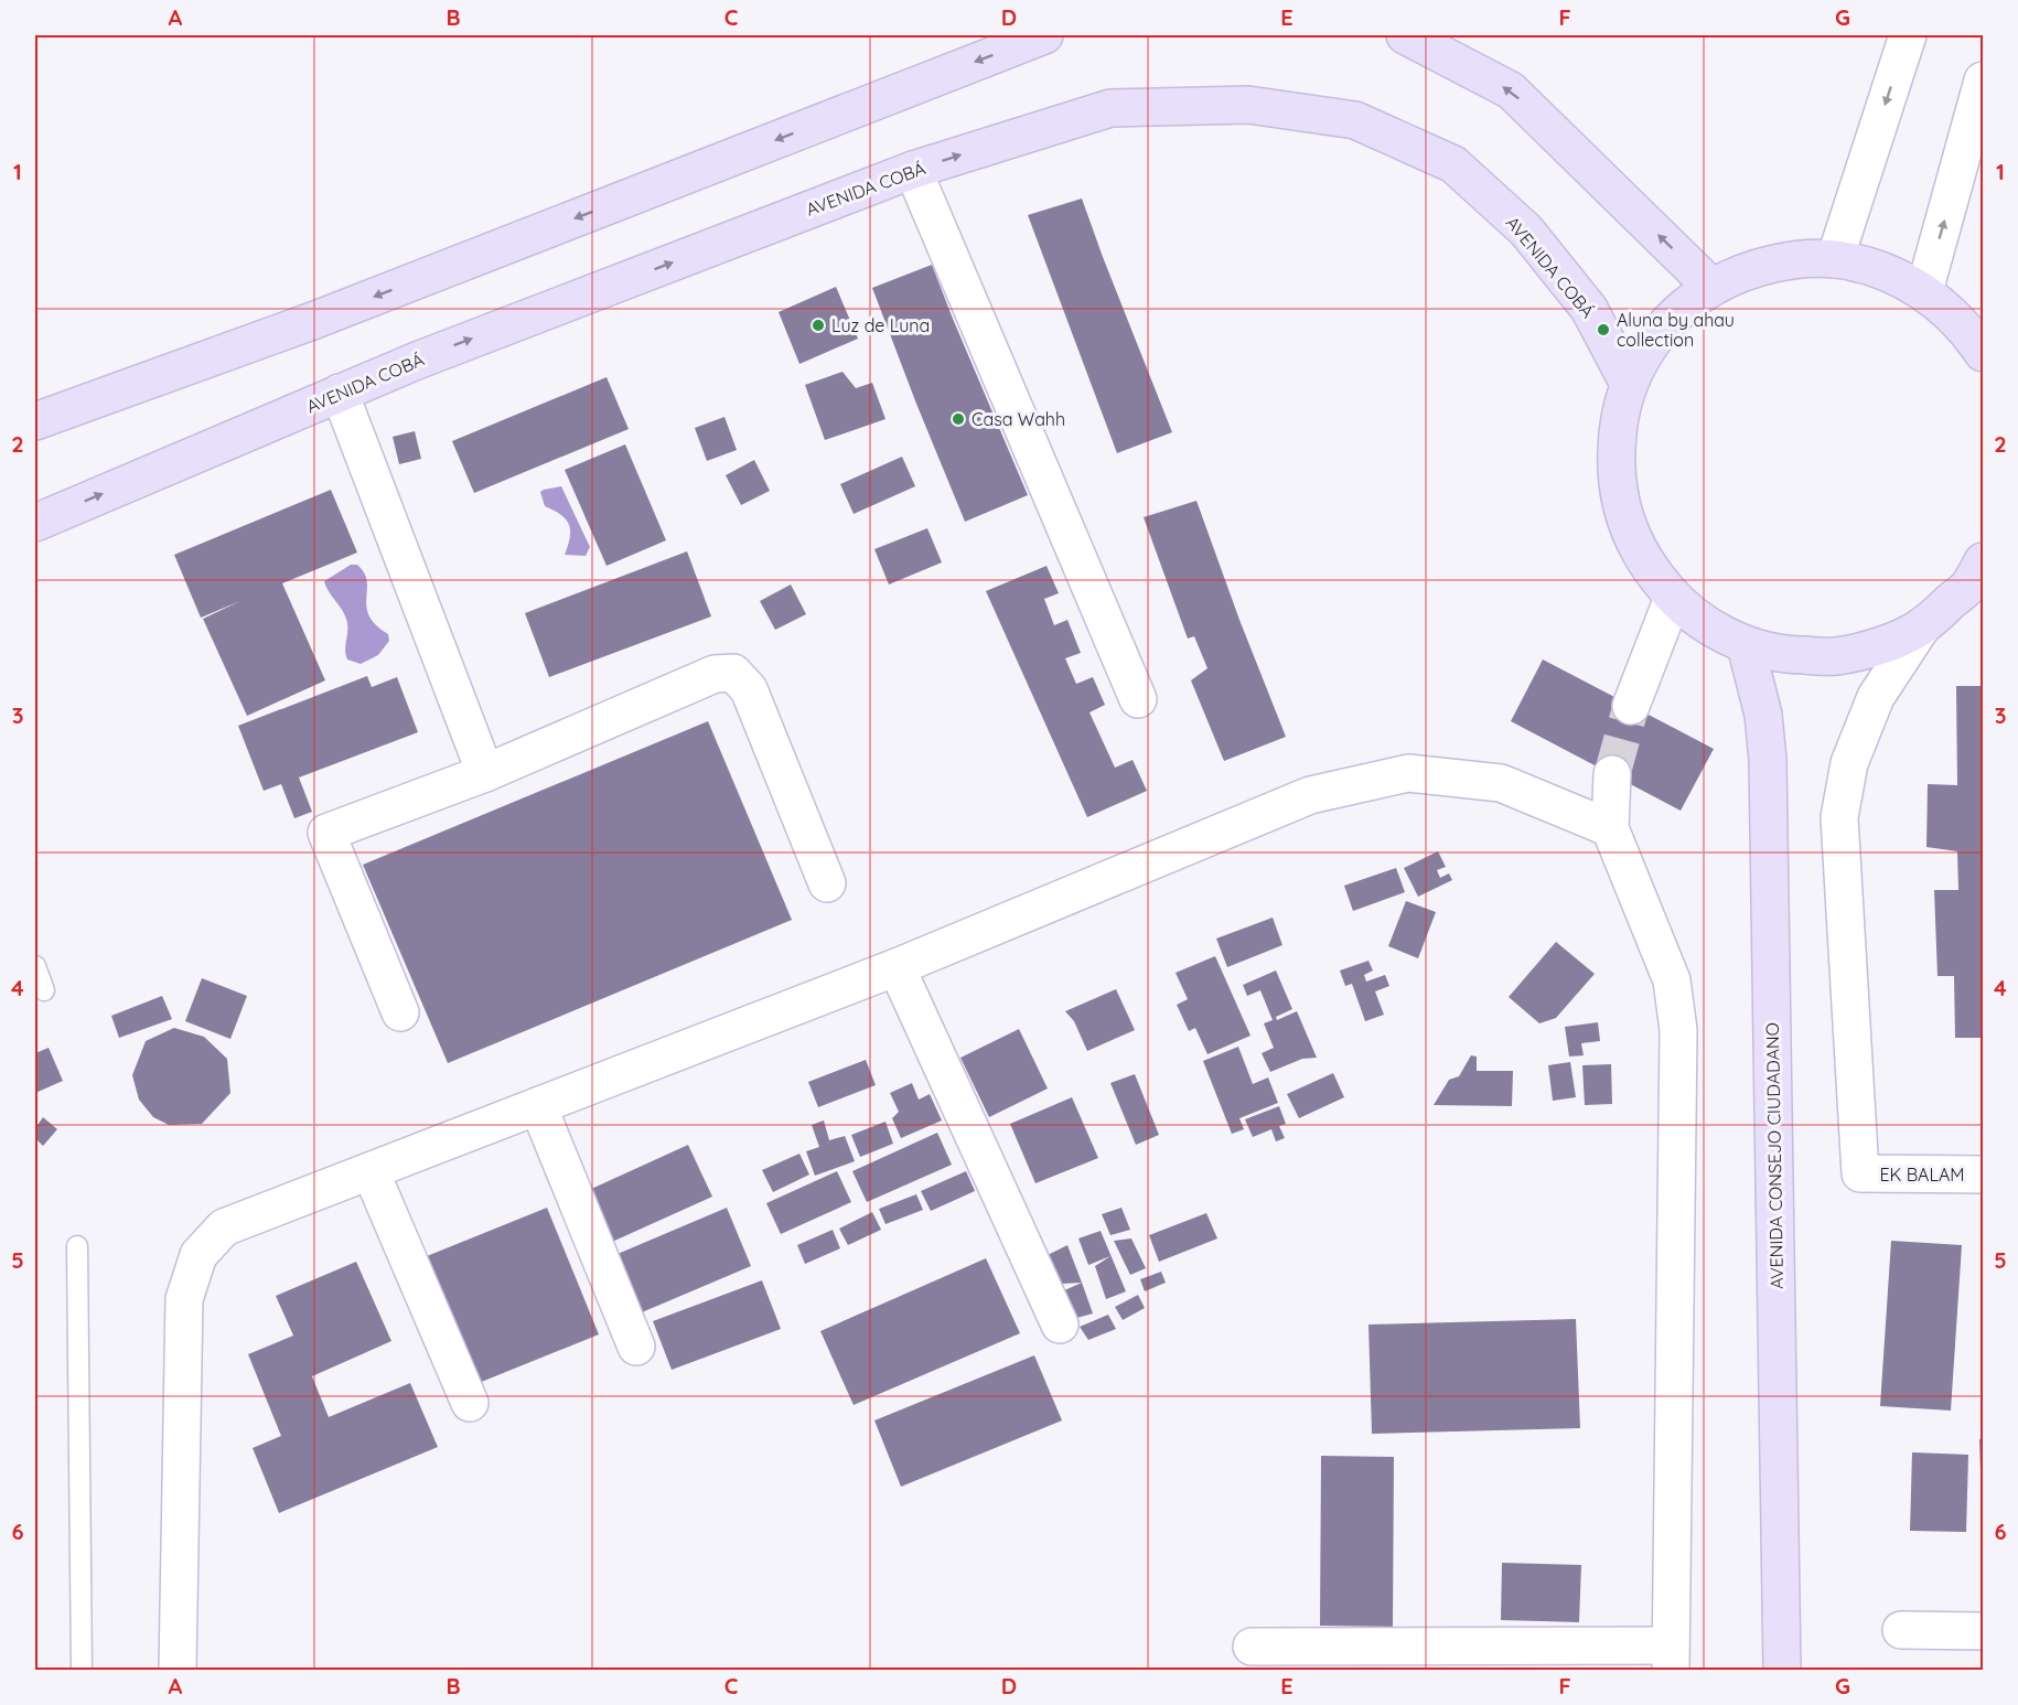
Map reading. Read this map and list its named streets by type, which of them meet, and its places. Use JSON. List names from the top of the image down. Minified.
{"streets":{"street":["AVENIDA COBÁ","AVENIDA CONSEJO CIUDADANO","EK BALAM"]},"places":["Luz de Luna","Aluna by ahau collection","Casa Wahh"],"grid":{"columns":["A","B","C","D","E","F","G"],"rows":["1","2","3","4","5","6"]}}
